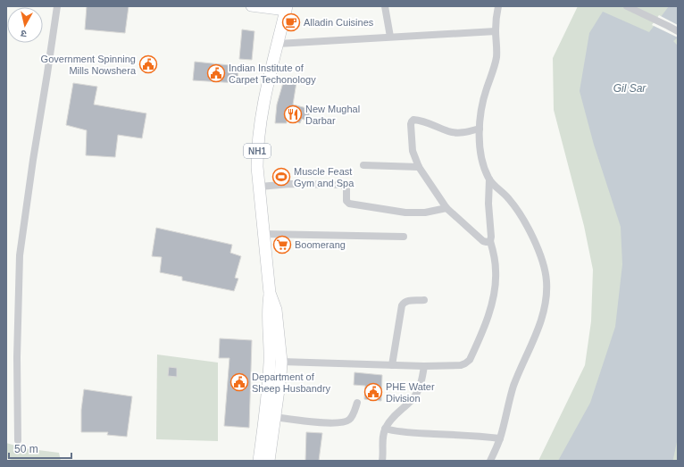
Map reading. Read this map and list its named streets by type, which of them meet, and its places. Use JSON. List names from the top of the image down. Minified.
{"streets":{"highway":["NH1"]},"water":["Gil Sar"],"places":{"cafe":["Alladin Cuisines"],"public building":["Government Spinning Mills Nowshera","Indian Institute of Carpet Techonology","Department of Sheep Husbandry","PHE Water Division"],"restaurant":["New Mughal Darbar"],"sports":["Muscle Feast Gym and Spa"],"supermarket":["Boomerang"]},"scale_bar":"50 m","north":"bottom"}
